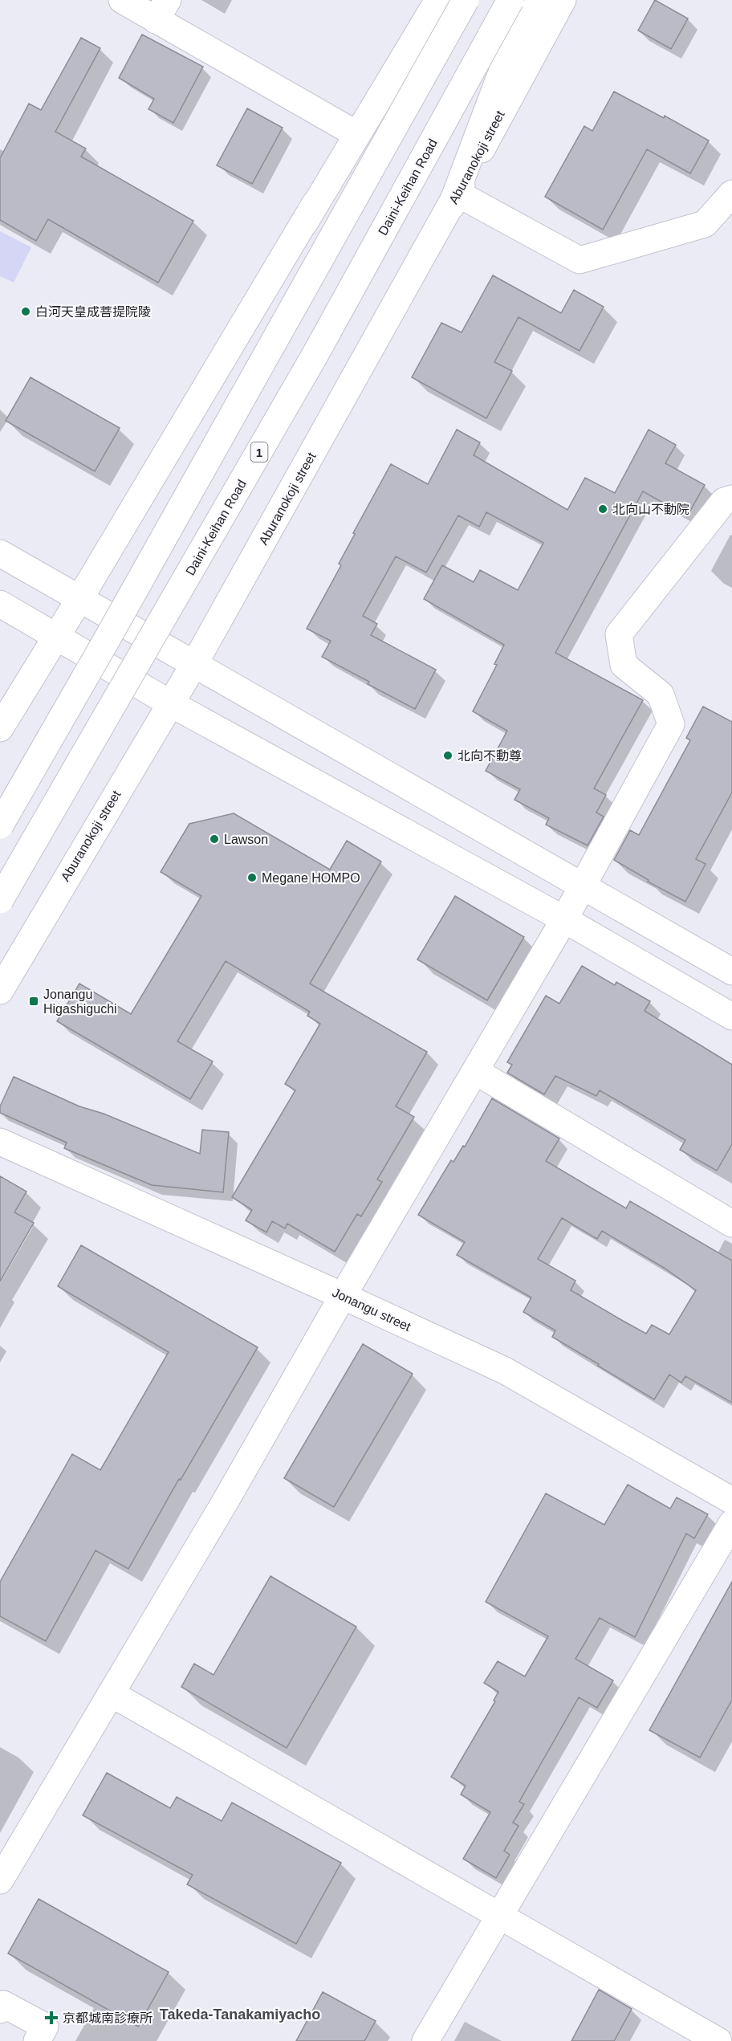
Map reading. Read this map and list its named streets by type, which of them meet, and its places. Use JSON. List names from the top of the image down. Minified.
{"streets":{"main road":["Aburanokoji street","Daini-Keihan Road","1","Jonangu street"]},"districts":["Takeda-Tanakamiyacho"],"places":{"other":["白河天皇成菩提院陵","北向山不動院","北向不動尊","Lawson","Megane HOMPO"],"transit":["Jonangu Higashiguchi"],"health":["京都城南診療所"]}}
